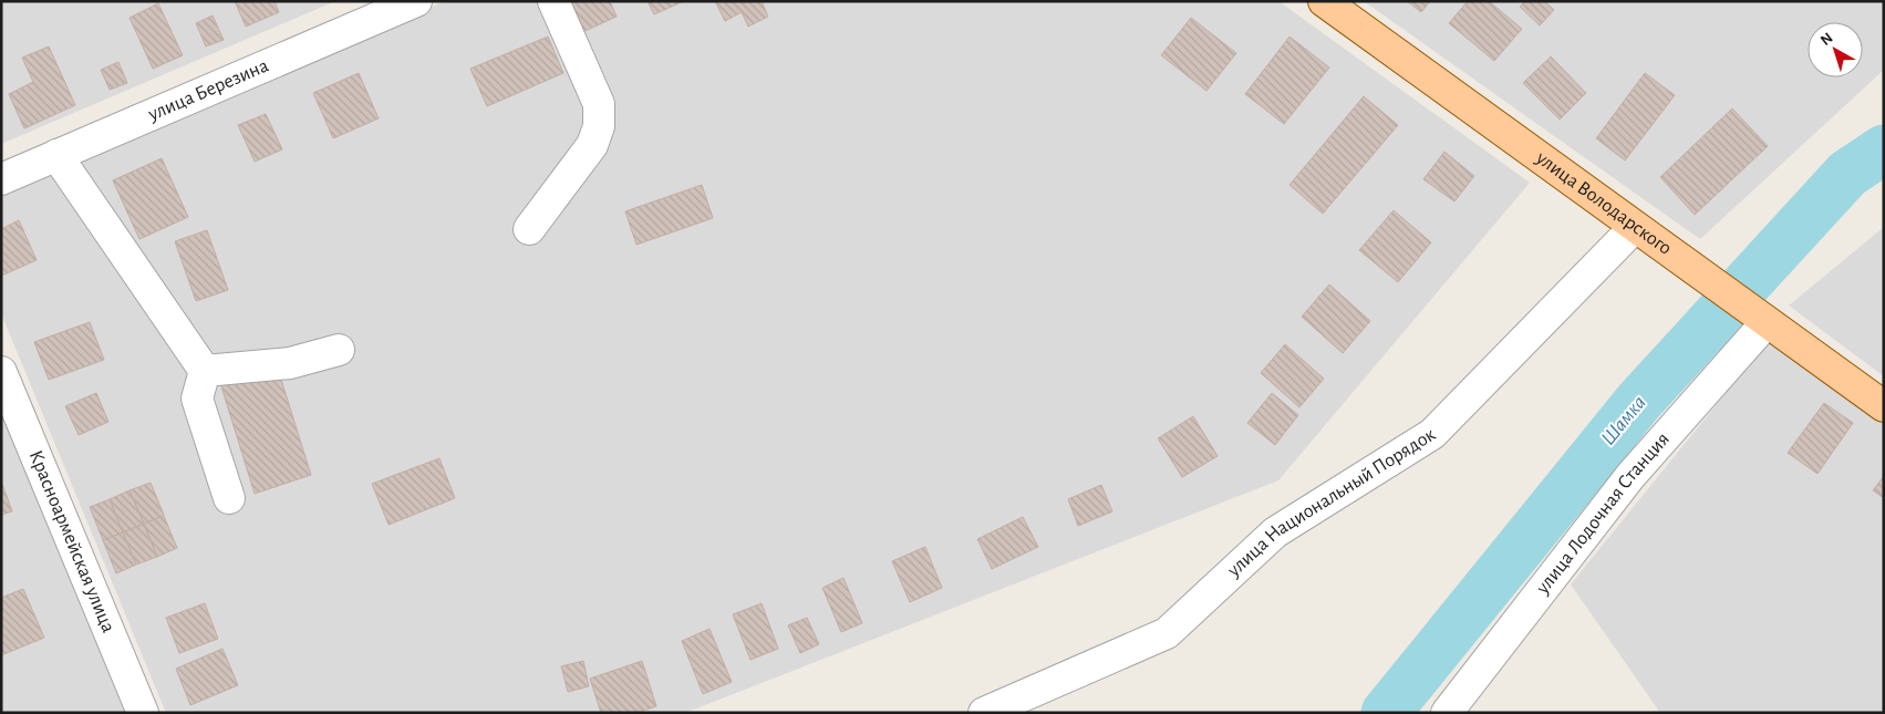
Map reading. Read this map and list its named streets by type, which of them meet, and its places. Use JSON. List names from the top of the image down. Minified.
{"streets":{"main road":["улица Володарского"],"street":["улица Березина","улица Национальный Порядок","улица Лодочная Станция","Красноармейская улица"]},"crossings":[["улица Володарского","улица Национальный Порядок"],["улица Володарского","улица Лодочная Станция"]],"water":["Шамка"],"north":"top left"}
